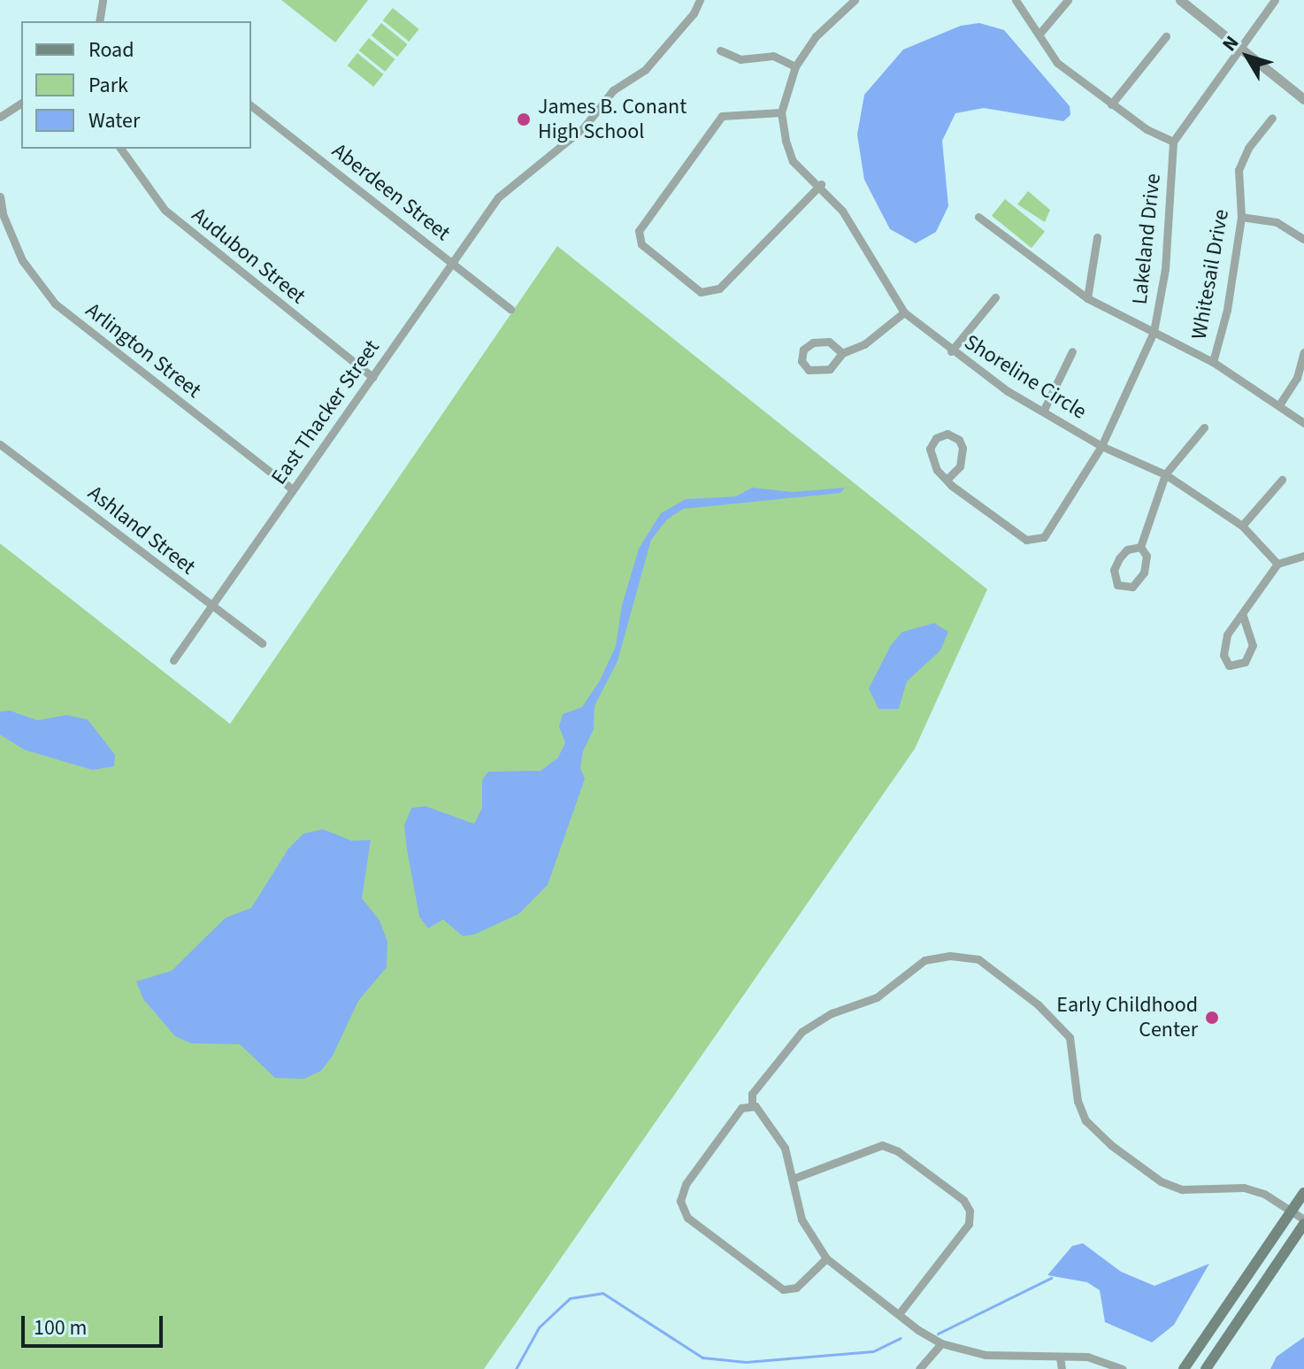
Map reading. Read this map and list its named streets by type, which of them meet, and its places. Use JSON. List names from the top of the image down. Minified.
{"streets":{"street":["Aberdeen Street","Lakeland Drive","Audubon Street","Whitesail Drive","Arlington Street","Shoreline Circle","East Thacker Street","Ashland Street"]},"crossings":[["Aberdeen Street","East Thacker Street"],["Lakeland Drive","Shoreline Circle"],["Audubon Street","East Thacker Street"],["Arlington Street","East Thacker Street"],["East Thacker Street","Ashland Street"]],"places":["James B. Conant High School","Early Childhood Center"],"legend":["Road","Park","Water"],"scale_bar":"100 m","north":"top left"}
